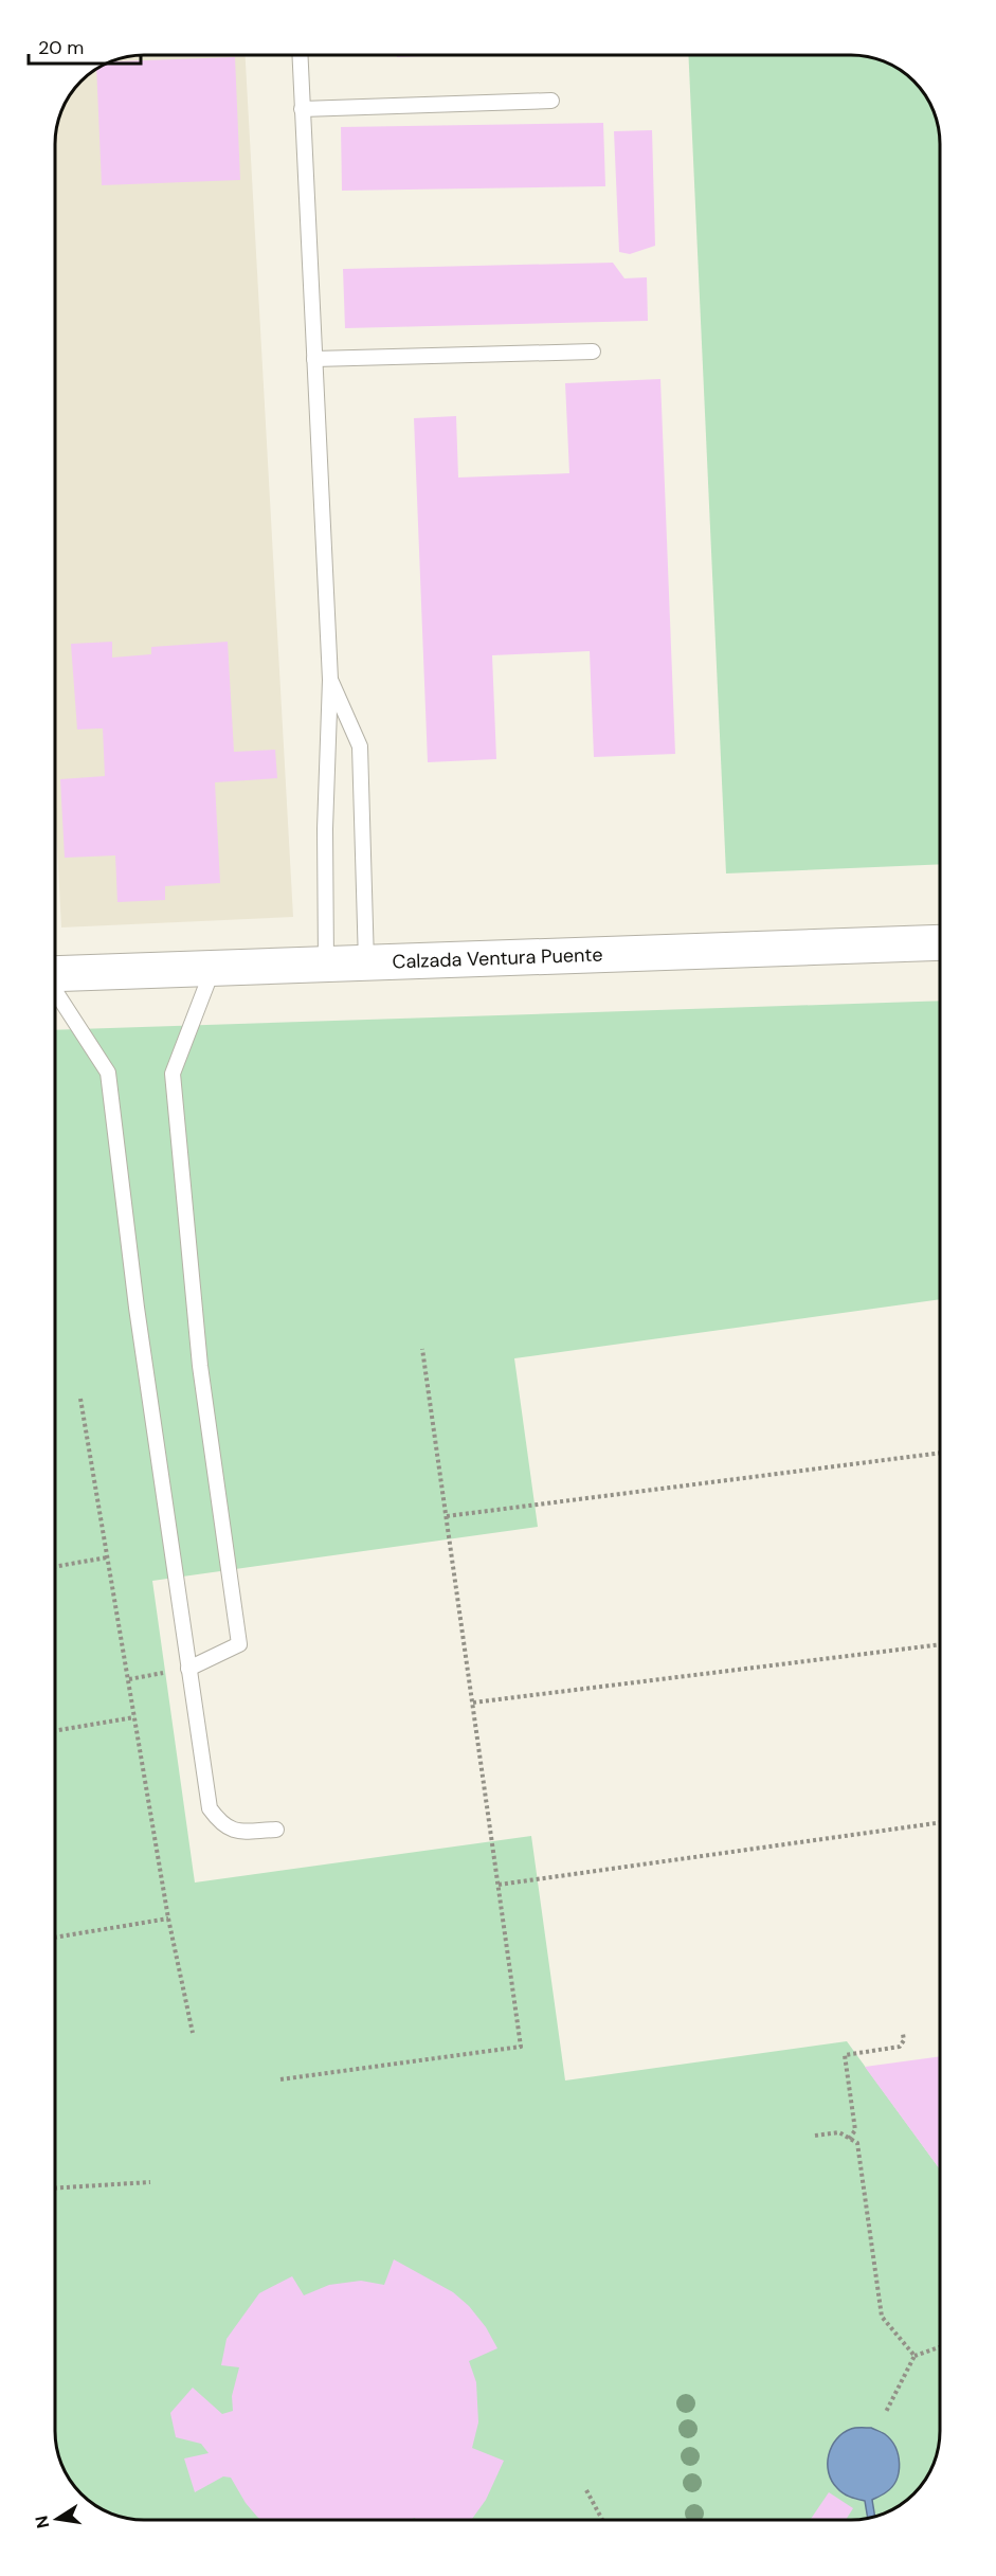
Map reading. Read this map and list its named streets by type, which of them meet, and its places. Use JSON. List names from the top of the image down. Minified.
{"streets":{"street":["Calzada Ventura Puente"]},"scale_bar":"20 m","north":"left"}
